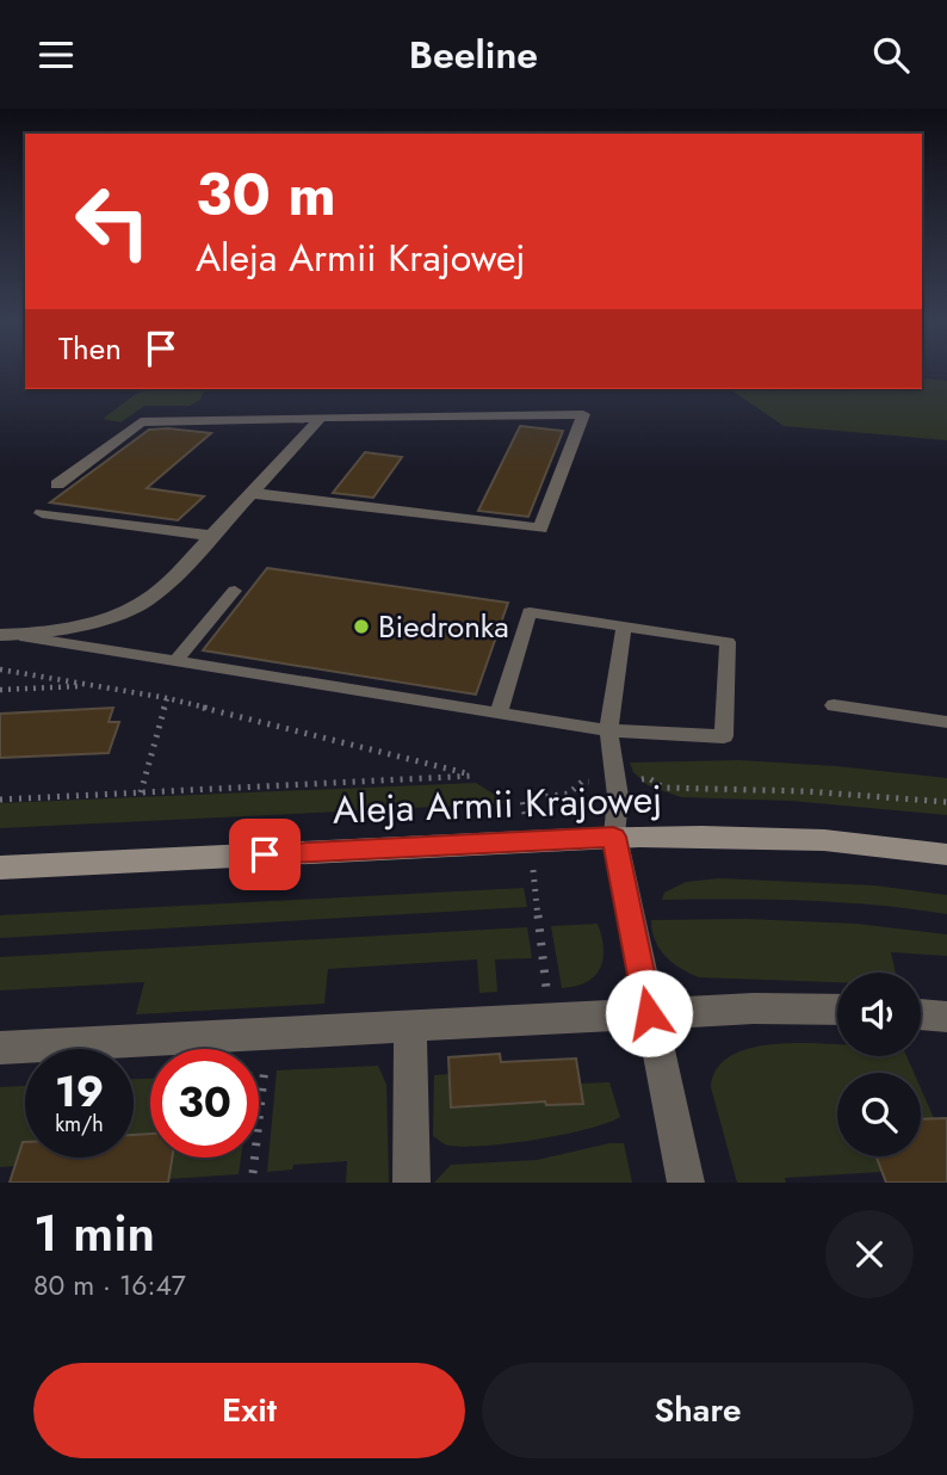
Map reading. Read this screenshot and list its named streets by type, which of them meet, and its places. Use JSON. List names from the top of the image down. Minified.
{"streets":{"street":["Aleja Armii Krajowej"]},"places":["Biedronka"],"page":{"header":"Beeline","turn":["30 m","Aleja Armii Krajowej"],"then":"Then","speed":"19 km/h","limit":"30","heading":["1 min","80 m · 16:47"],"buttons":["Exit","Share"]}}
